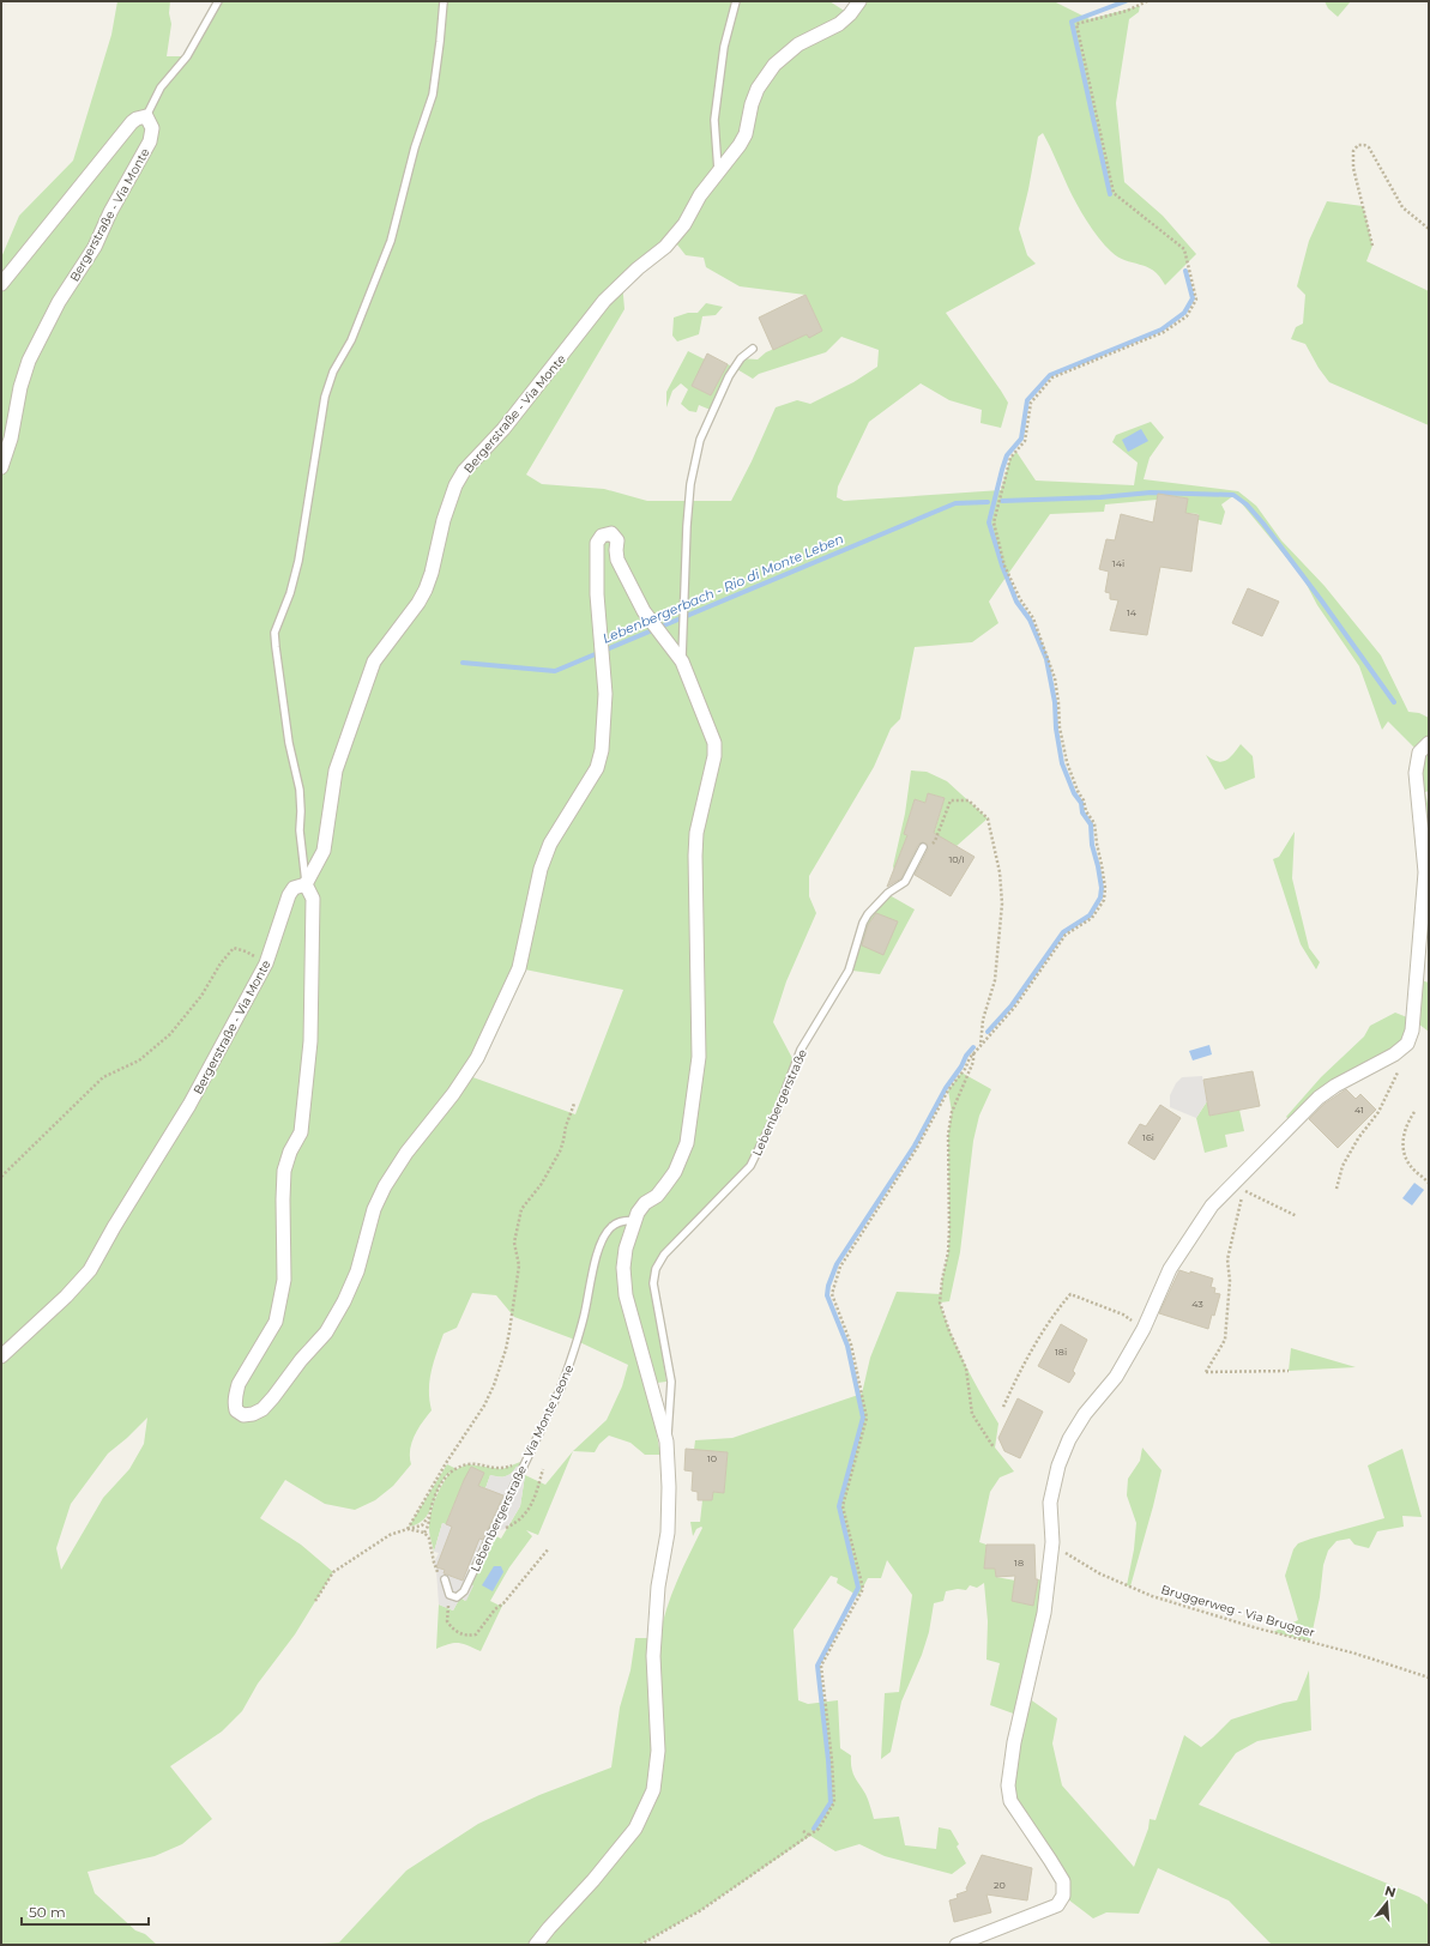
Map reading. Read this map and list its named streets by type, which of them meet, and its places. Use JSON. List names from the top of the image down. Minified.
{"streets":{"street":["Bergerstraße - Via Monte"],"lane":["Lebenbergerstraße","Lebenbergerstraße - Via Monte Leone"],"path":["Bruggerweg - Via Brugger"]},"water":["Lebenbergerbach - Rio di Monte Leben"],"house_numbers":["14i","14","10/I","41","16i","43","18i","10","18","20"],"scale_bar":"50 m","north":"top"}
